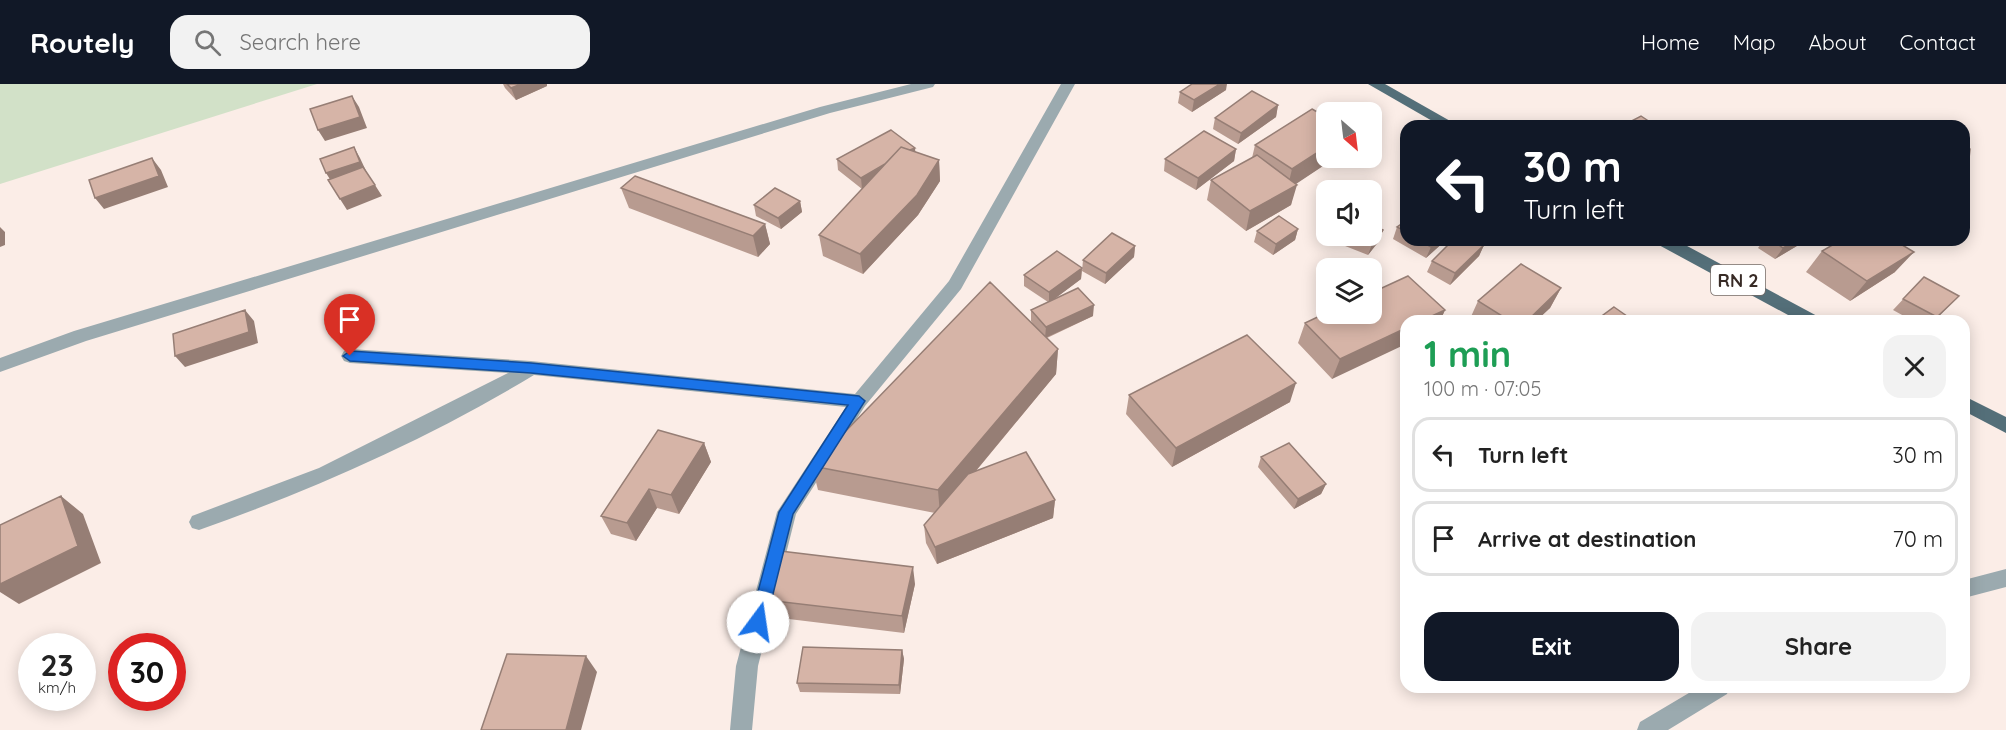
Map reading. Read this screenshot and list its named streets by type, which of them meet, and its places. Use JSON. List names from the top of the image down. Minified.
{"streets":{"main road":["RN 2"]},"north":"bottom right","page":{"header":"Routely","search":"Search here","nav":["Home","Map","About","Contact"],"turn":["30 m","Turn left"],"heading":["1 min","100 m · 07:05"],"list":[{"name":"Turn left","value":"30 m"},{"name":"Arrive at destination","value":"70 m"}],"buttons":["Exit","Share"],"speed":"23 km/h","limit":"30"}}
